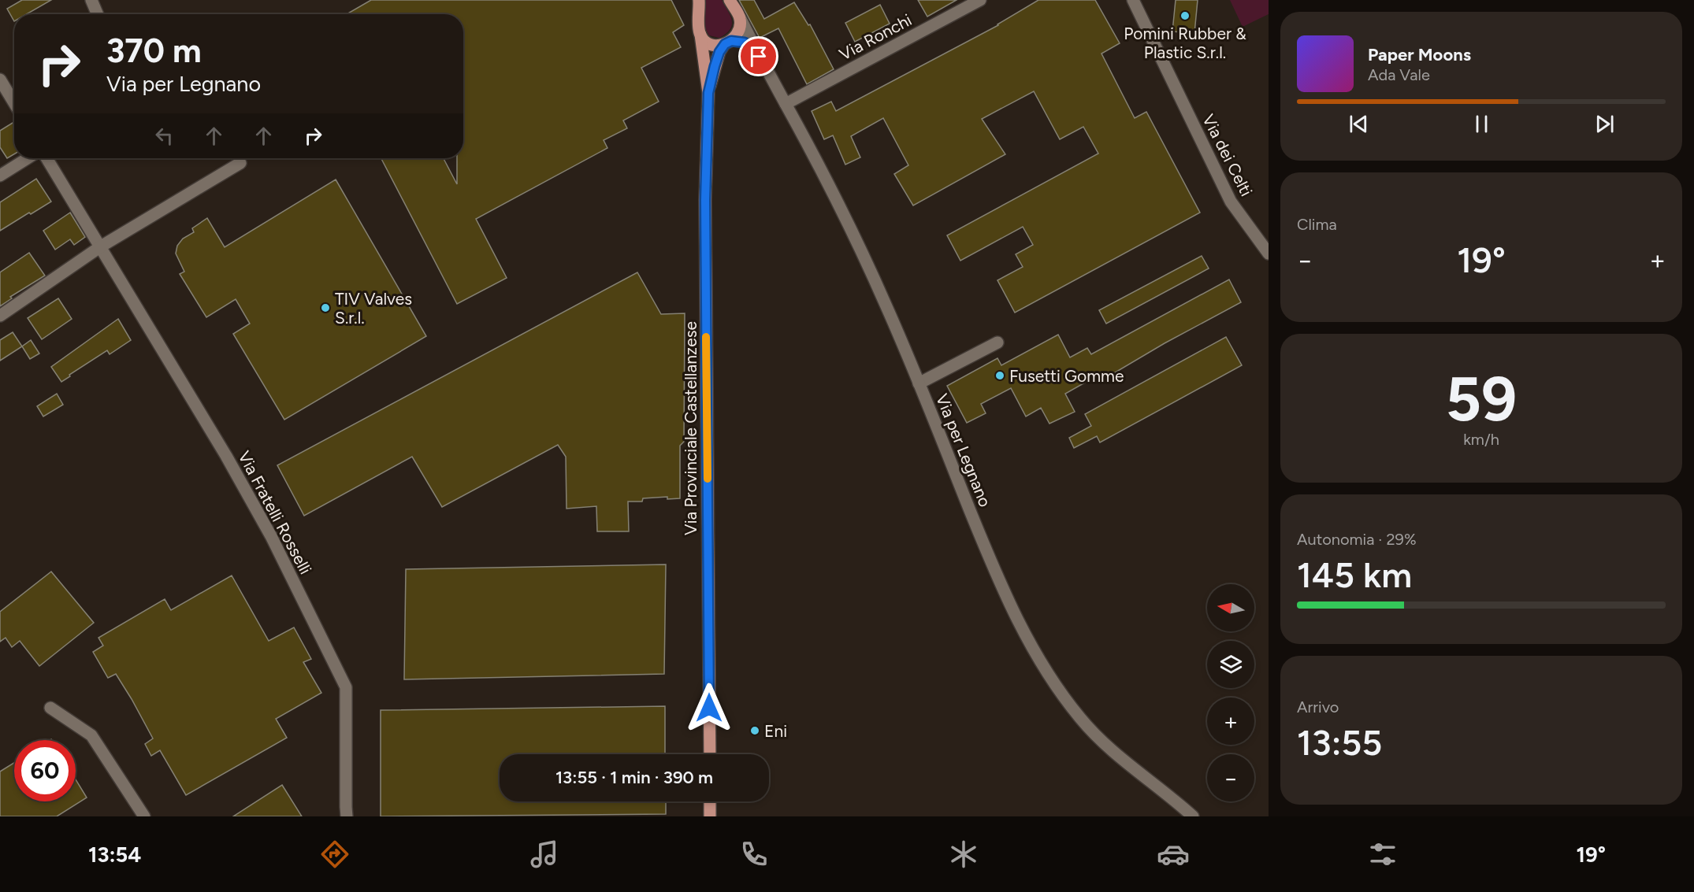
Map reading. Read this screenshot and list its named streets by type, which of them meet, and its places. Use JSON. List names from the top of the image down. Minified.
{"streets":{"main road":["Via Provinciale Castellanzese"],"street":["Via Ronchi","Via dei Celti","Via per Legnano","Via Fratelli Rosselli"]},"crossings":[["Via Ronchi","Via per Legnano"],["Via Provinciale Castellanzese","Via per Legnano"]],"places":["Pomini Rubber & Plastic S.r.l.","TIV Valves S.r.l.","Fusetti Gomme","Eni"],"north":"left","page":{"turn":["370 m","Via per Legnano"],"song":["Paper Moons","Ada Vale"],"tile":["Clima",["59","km/h"],["Autonomia · 29%","145 km"],["Arrivo","13:55"]],"heat":["−","19°","+"],"map_buttons":["+","−"],"limit":"60","trip":"13:55 · 1 min · 390 m","tabs":["13:54","19°"]}}
